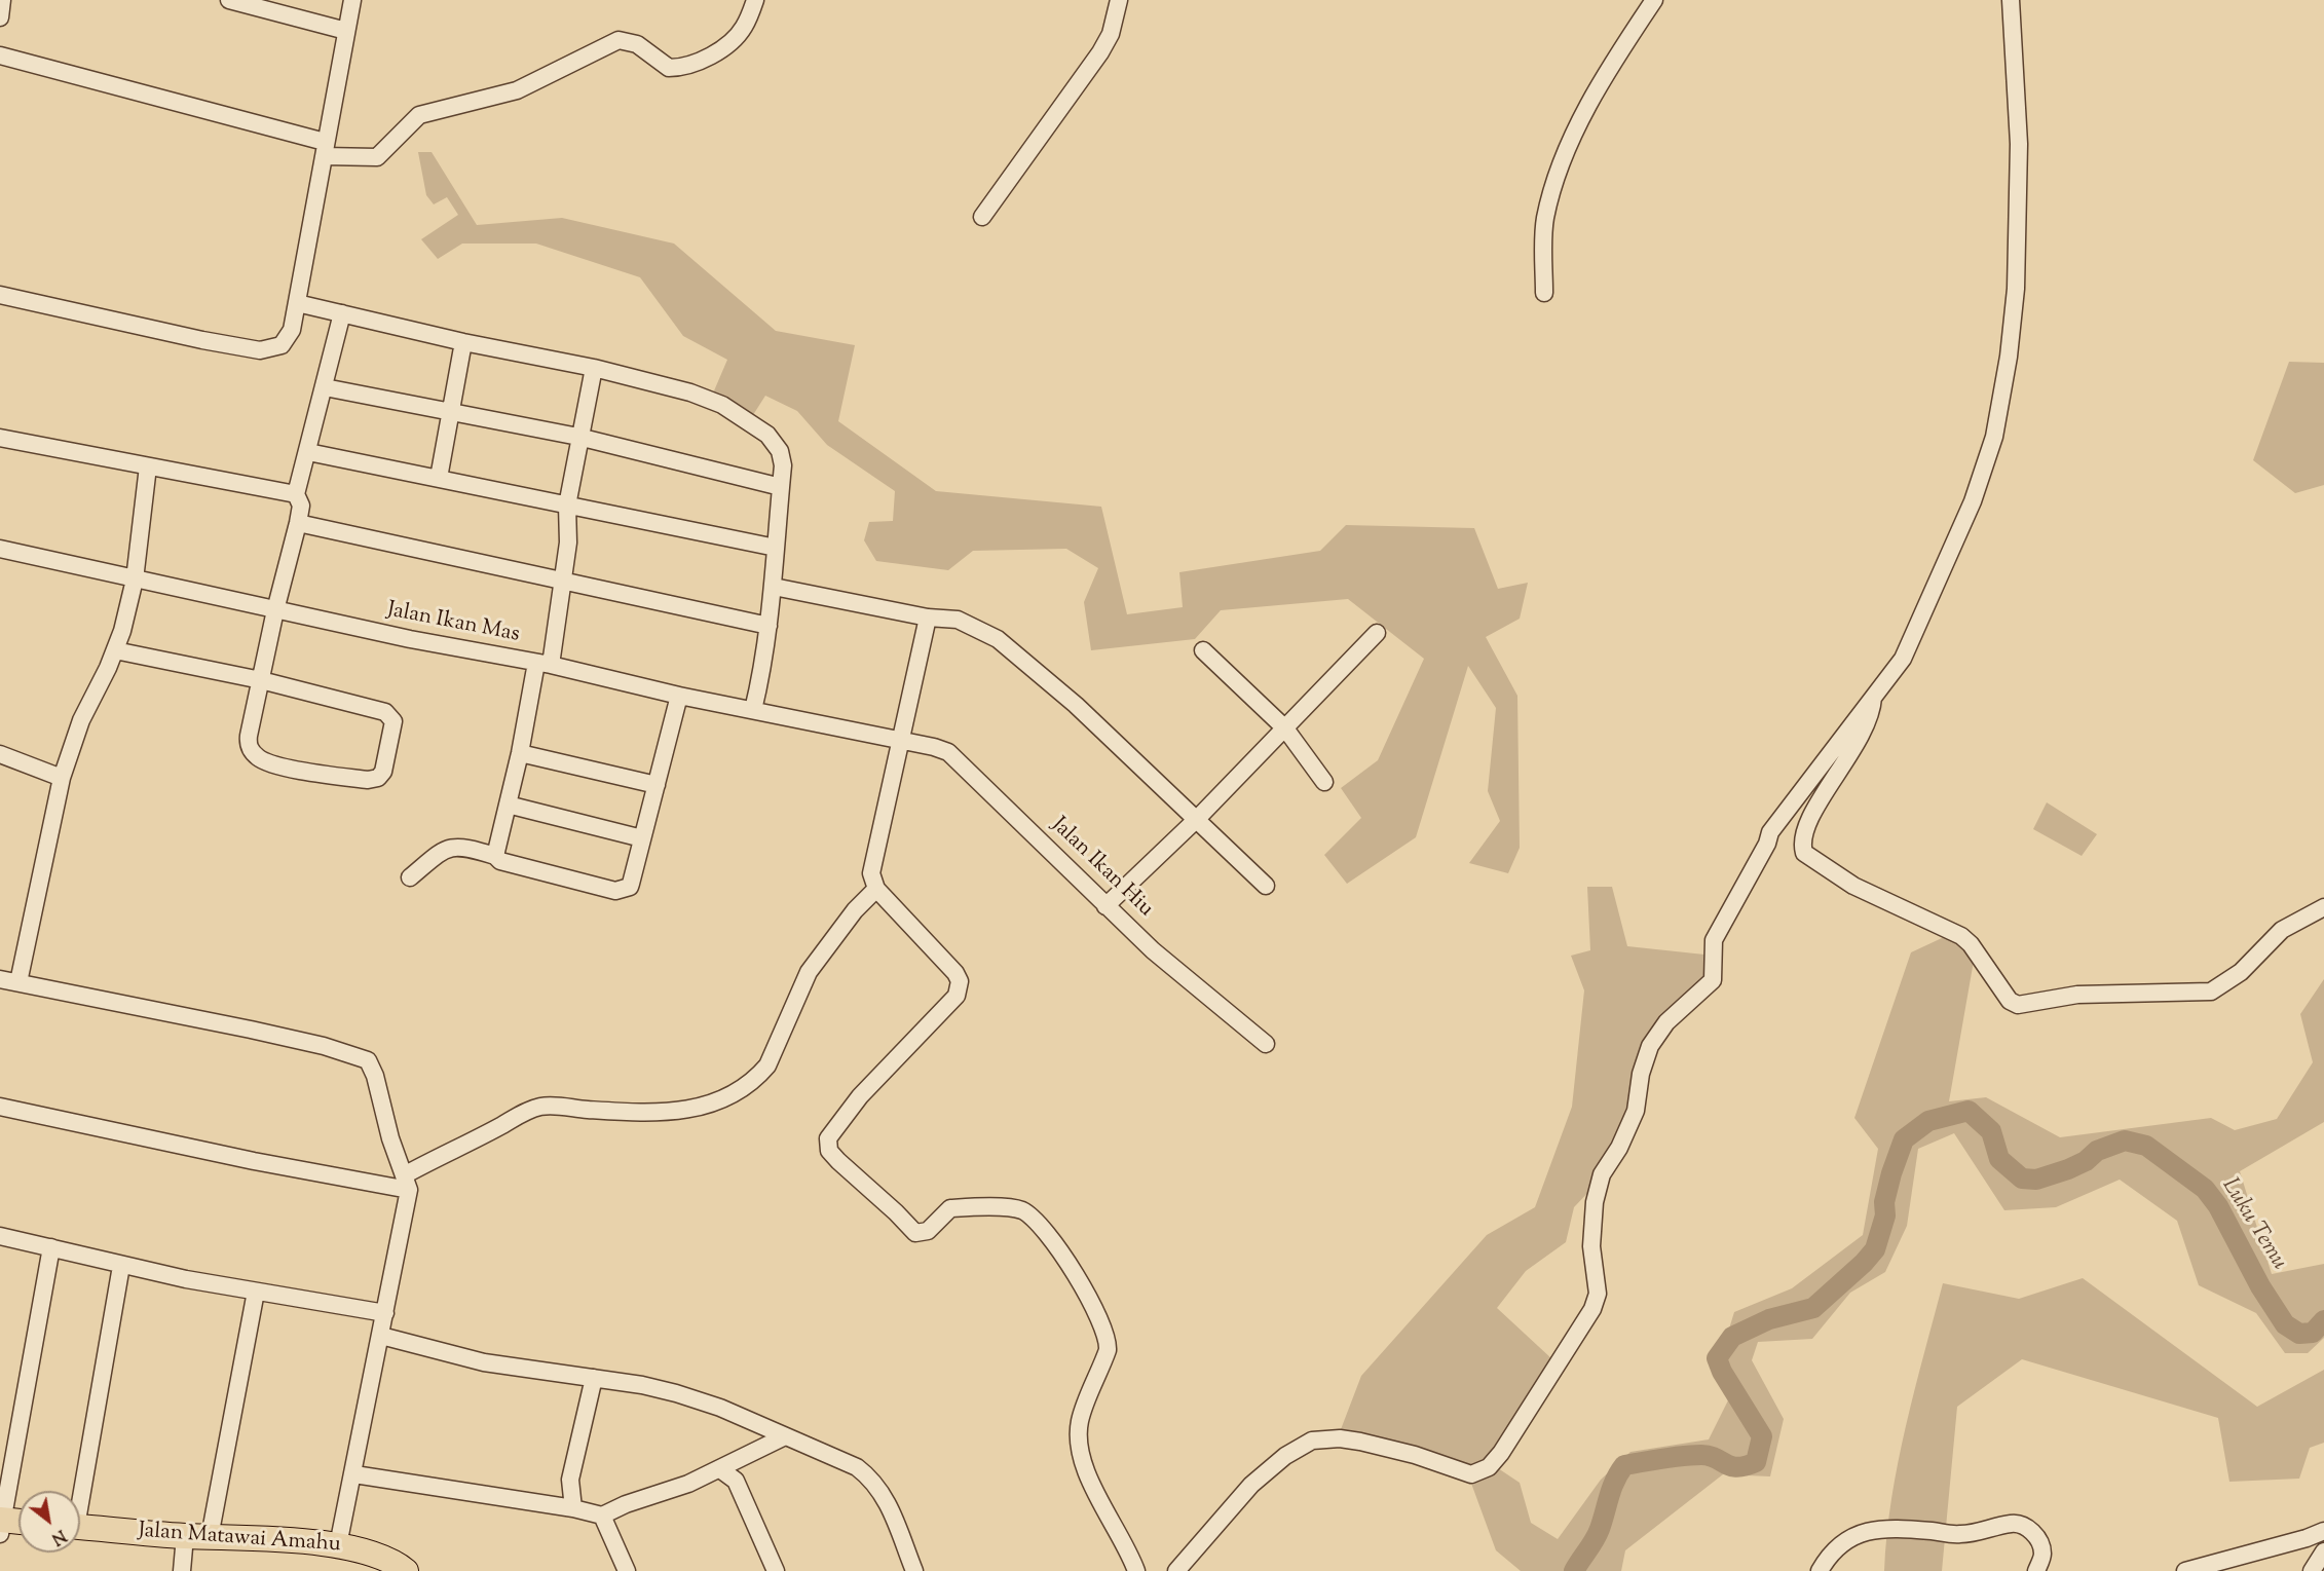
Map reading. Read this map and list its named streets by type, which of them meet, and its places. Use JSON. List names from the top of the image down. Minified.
{"streets":{"highway":["Jalan Matawai Amahu"],"street":["Jalan Ikan Mas","Jalan Ikan Hiu"]},"crossings":[["Jalan Ikan Mas","Jalan Ikan Hiu"]],"water":["Luku Temu"],"north":"bottom right"}
